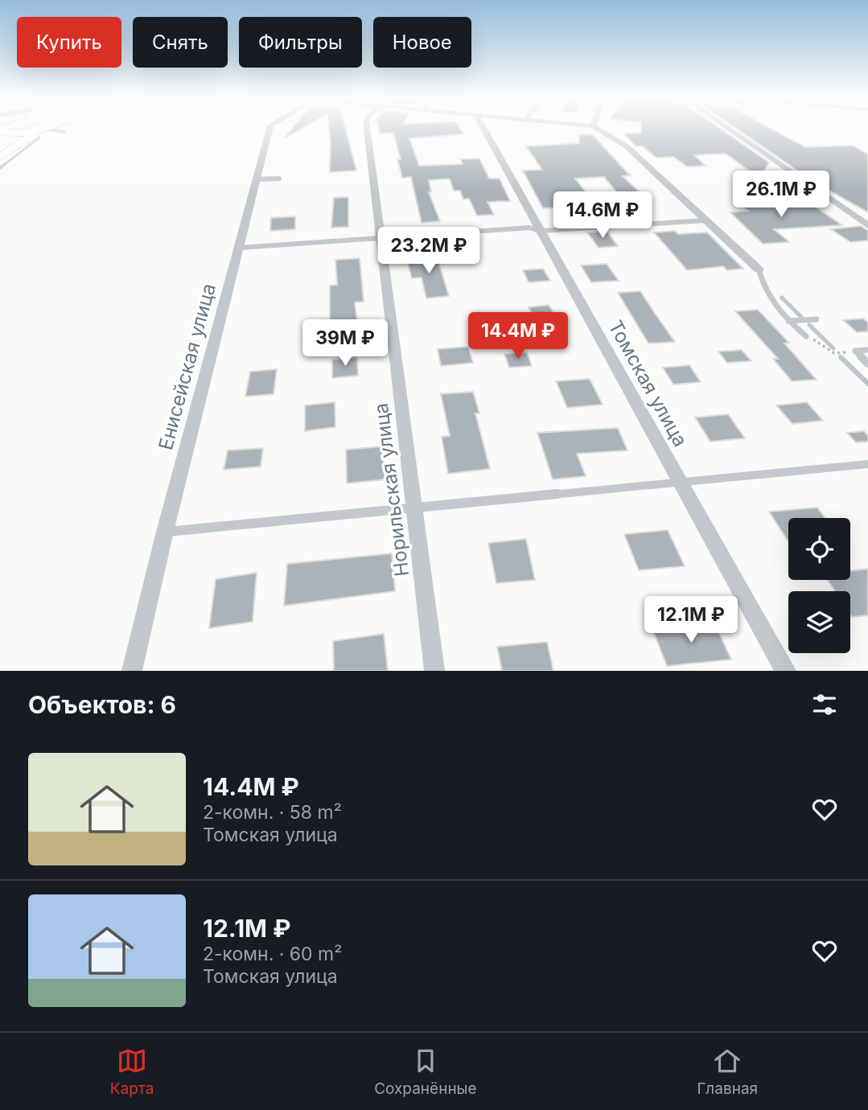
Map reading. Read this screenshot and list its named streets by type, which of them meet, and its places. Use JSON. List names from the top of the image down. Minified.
{"streets":{"street":["Енисейская улица","Томская улица","Норильская улица"]},"page":{"chip":["Купить","Снять","Фильтры","Новое"],"price":["26.1M ₽","14.6M ₽","23.2M ₽","14.4M ₽","39M ₽","12.1M ₽"],"heading":"Объектов: 6","list":[{"name":"14.4M ₽","note":"2-комн. · 58 m² · Томская улица"},{"name":"12.1M ₽","note":"2-комн. · 60 m² · Томская улица"}],"tabs":["Карта","Сохранённые","Главная"]}}
